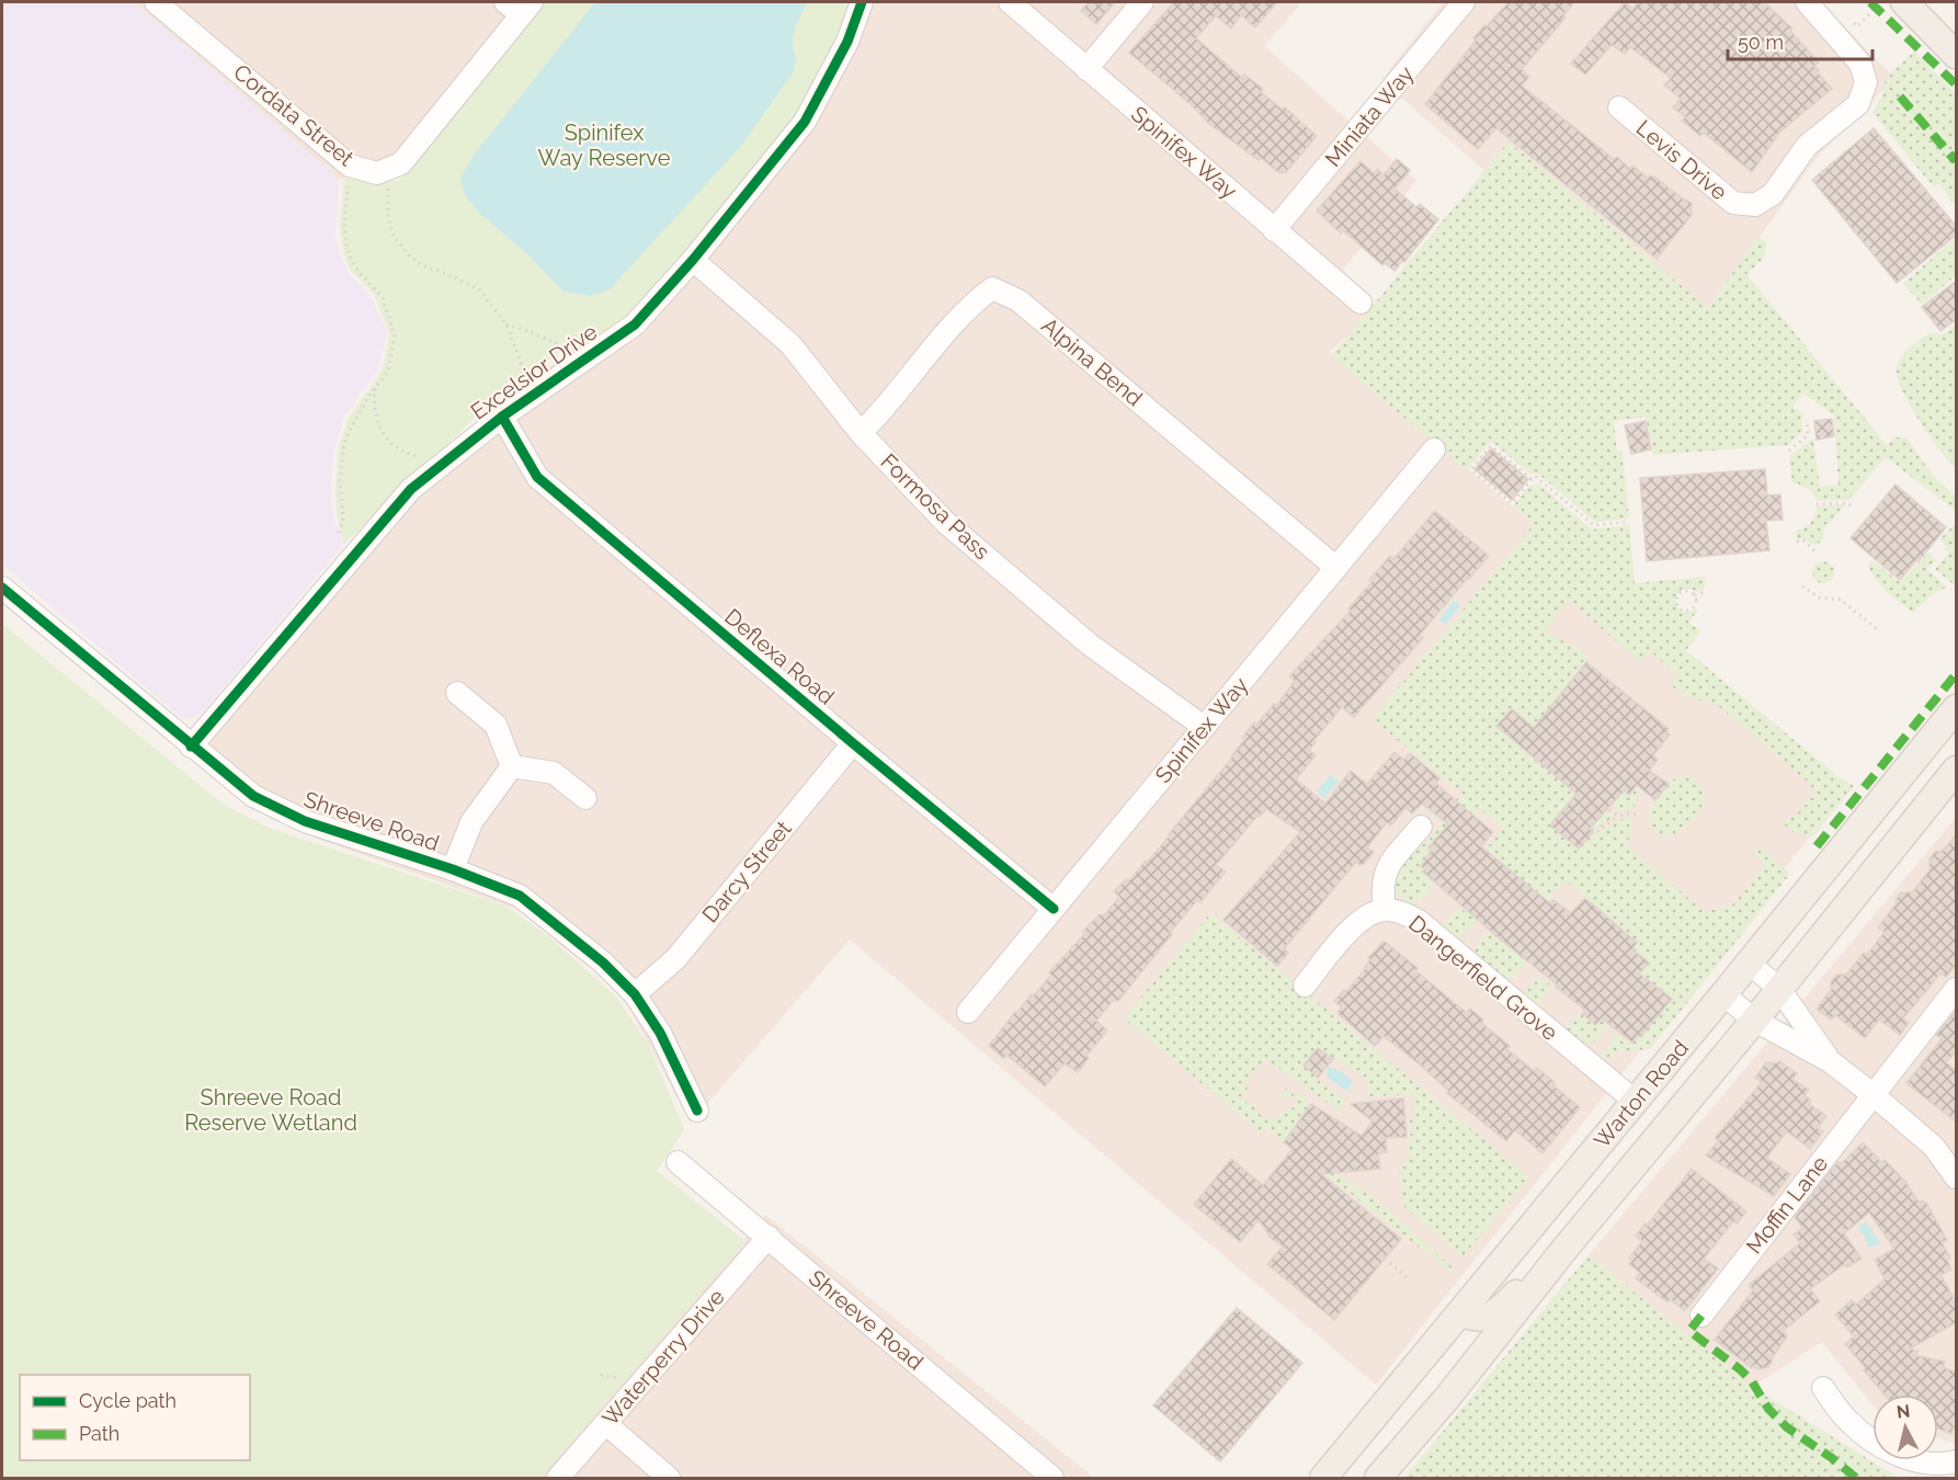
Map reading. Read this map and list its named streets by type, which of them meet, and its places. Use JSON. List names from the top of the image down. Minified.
{"streets":{"main road":["Warton Road"],"street":["Cordata Street","Miniata Way","Spinifex Way","Levis Drive","Alpina Bend","Excelsior Drive","Formosa Pass","Deflexa Road","Shreeve Road","Darcy Street","Dangerfield Grove","Moffin Lane","Waterperry Drive"]},"crossings":[["Miniata Way","Spinifex Way"],["Spinifex Way","Alpina Bend"],["Spinifex Way","Formosa Pass"],["Spinifex Way","Deflexa Road"],["Alpina Bend","Formosa Pass"],["Excelsior Drive","Formosa Pass"],["Excelsior Drive","Deflexa Road"],["Excelsior Drive","Shreeve Road"],["Deflexa Road","Darcy Street"],["Shreeve Road","Darcy Street"],["Shreeve Road","Waterperry Drive"],["Dangerfield Grove","Warton Road"]],"parks":["Spinifex Way Reserve","Shreeve Road Reserve Wetland"],"legend":["Cycle path","Path"],"scale_bar":"50 m","north":"top"}
